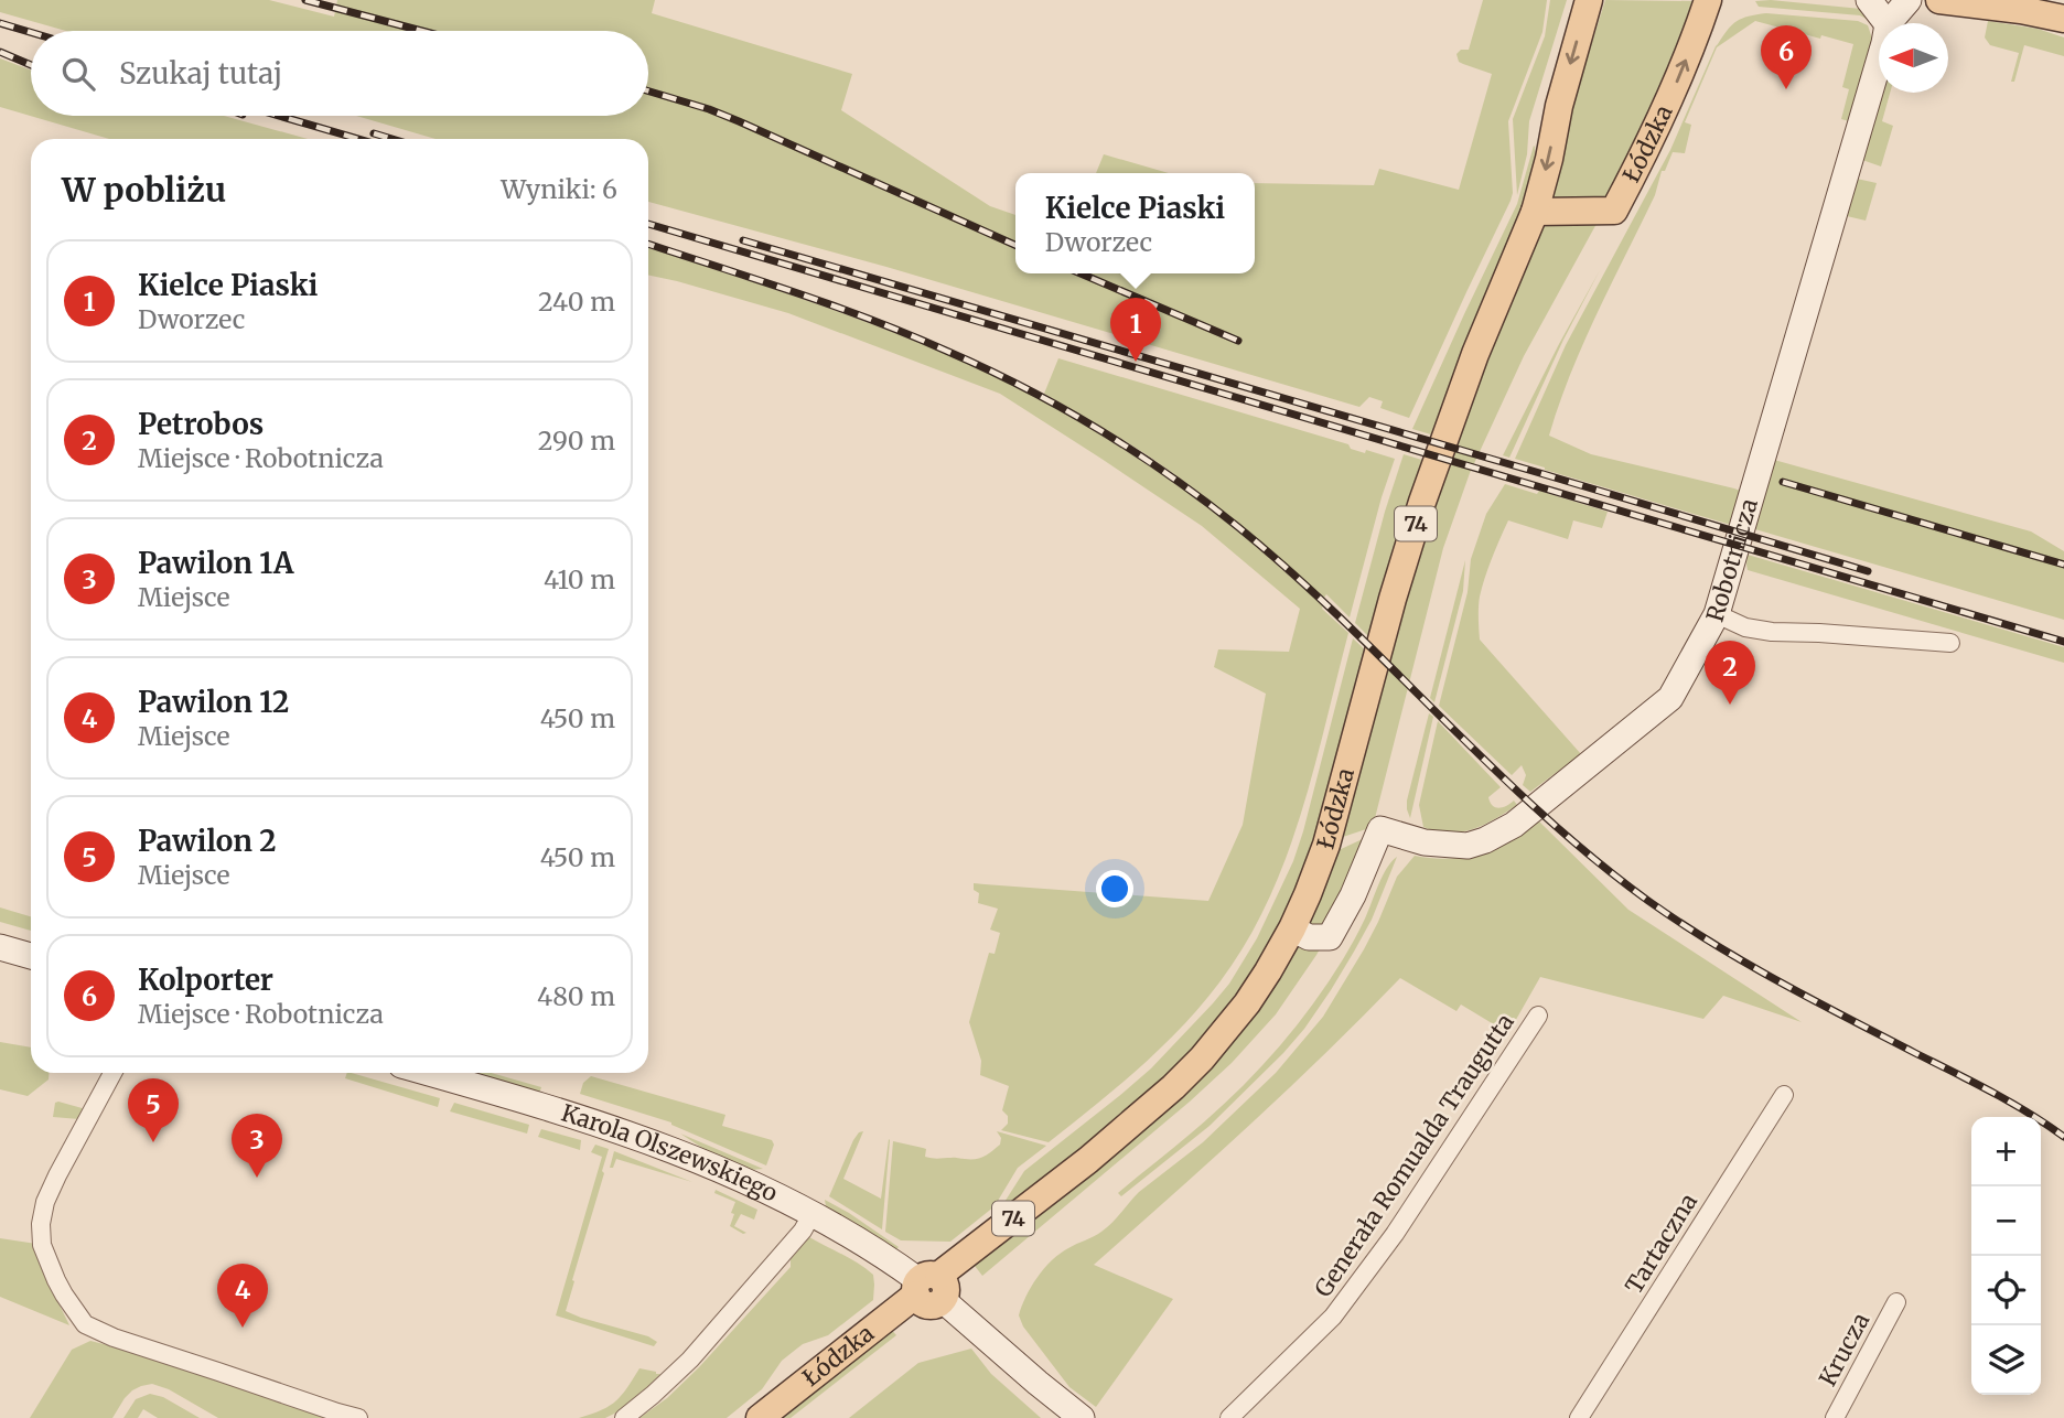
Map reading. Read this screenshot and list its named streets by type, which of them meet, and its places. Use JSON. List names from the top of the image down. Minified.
{"streets":{"main road":["Łódzka","74"],"street":["Robotnicza","Karola Olszewskiego","Generała Romualda Traugutta","Tartaczna","Krucza"]},"crossings":[["Łódzka","Robotnicza"],["Łódzka","Karola Olszewskiego"]],"north":"left","page":{"pins":["6","1","2","5","3","4"],"search":"Szukaj tutaj","heading":["W pobliżu","Wyniki: 6"],"popup":["Kielce Piaski","Dworzec"],"list":[{"mark":"1","name":"Kielce Piaski","note":"Dworzec","value":"240 m"},{"mark":"2","name":"Petrobos","note":"Miejsce · Robotnicza","value":"290 m"},{"mark":"3","name":"Pawilon 1A","note":"Miejsce","value":"410 m"},{"mark":"4","name":"Pawilon 12","note":"Miejsce","value":"450 m"},{"mark":"5","name":"Pawilon 2","note":"Miejsce","value":"450 m"},{"mark":"6","name":"Kolporter","note":"Miejsce · Robotnicza","value":"480 m"}],"map_buttons":["+","−"]}}
